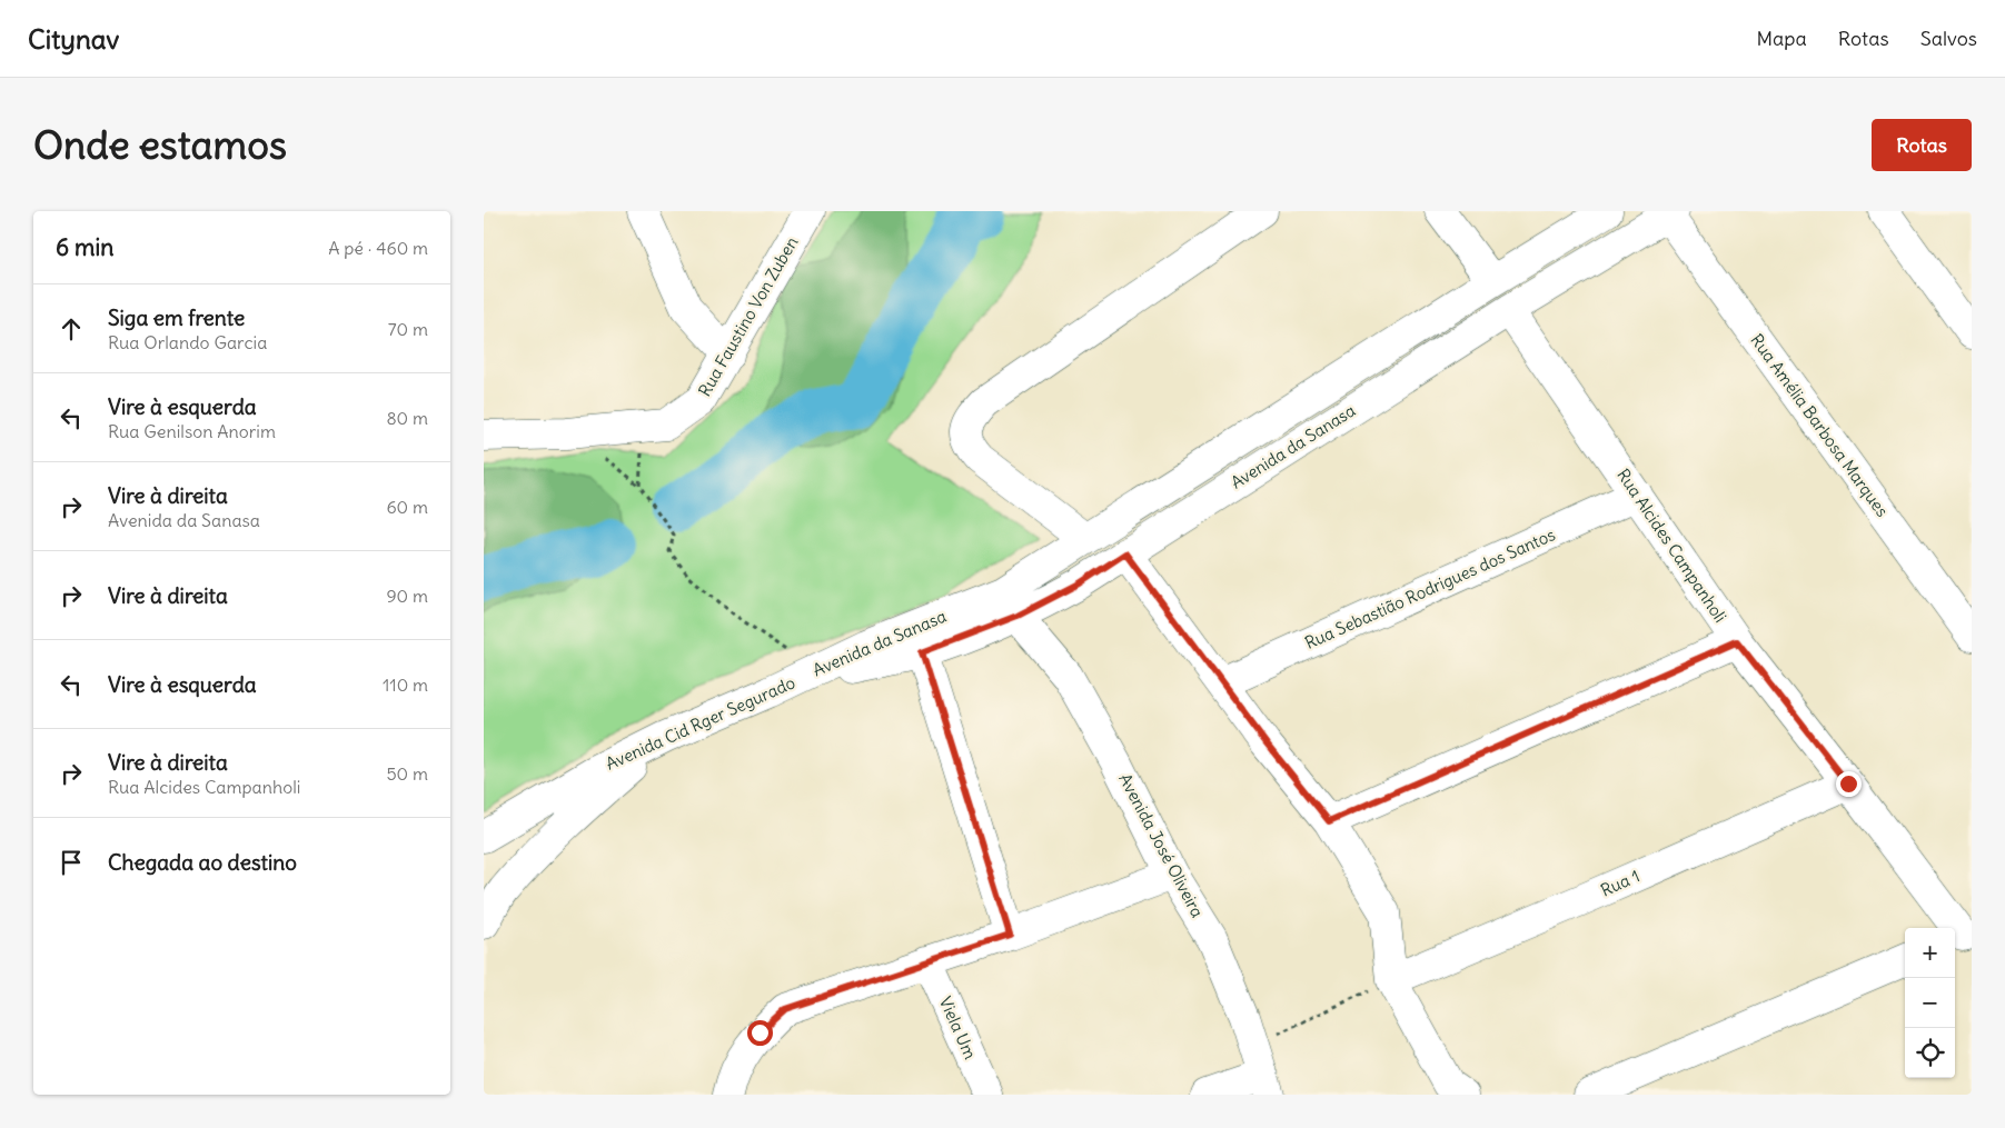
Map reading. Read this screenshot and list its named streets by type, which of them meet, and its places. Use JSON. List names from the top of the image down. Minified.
{"streets":{"street":["Rua Faustino Von Zuben","Rua Amélia Barbosa Marques","Avenida da Sanasa","Rua Alcides Campanholi","Rua Sebastião Rodrigues dos Santos","Avenida Cid Rger Segurado","Avenida José Oliveira","Rua 1","Viela Um"]},"crossings":[["Rua Amélia Barbosa Marques","Avenida da Sanasa"],["Avenida da Sanasa","Rua Alcides Campanholi"],["Avenida da Sanasa","Avenida Cid Rger Segurado"],["Avenida da Sanasa","Avenida José Oliveira"],["Rua Alcides Campanholi","Rua Sebastião Rodrigues dos Santos"],["Rua Alcides Campanholi","Rua 1"]],"page":{"header":"Citynav","nav":["Mapa","Rotas","Salvos"],"buttons":"Rotas","title":"Onde estamos","heading":["6 min","A pé · 460 m"],"list":[["Siga em frente","Rua Orlando Garcia","70 m"],["Vire à esquerda","Rua Genilson Anorim","80 m"],["Vire à direita","Avenida da Sanasa","60 m"],["Vire à direita","90 m"],["Vire à esquerda","110 m"],["Vire à direita","Rua Alcides Campanholi","50 m"],"Chegada ao destino"],"map_buttons":["+","−"]}}
